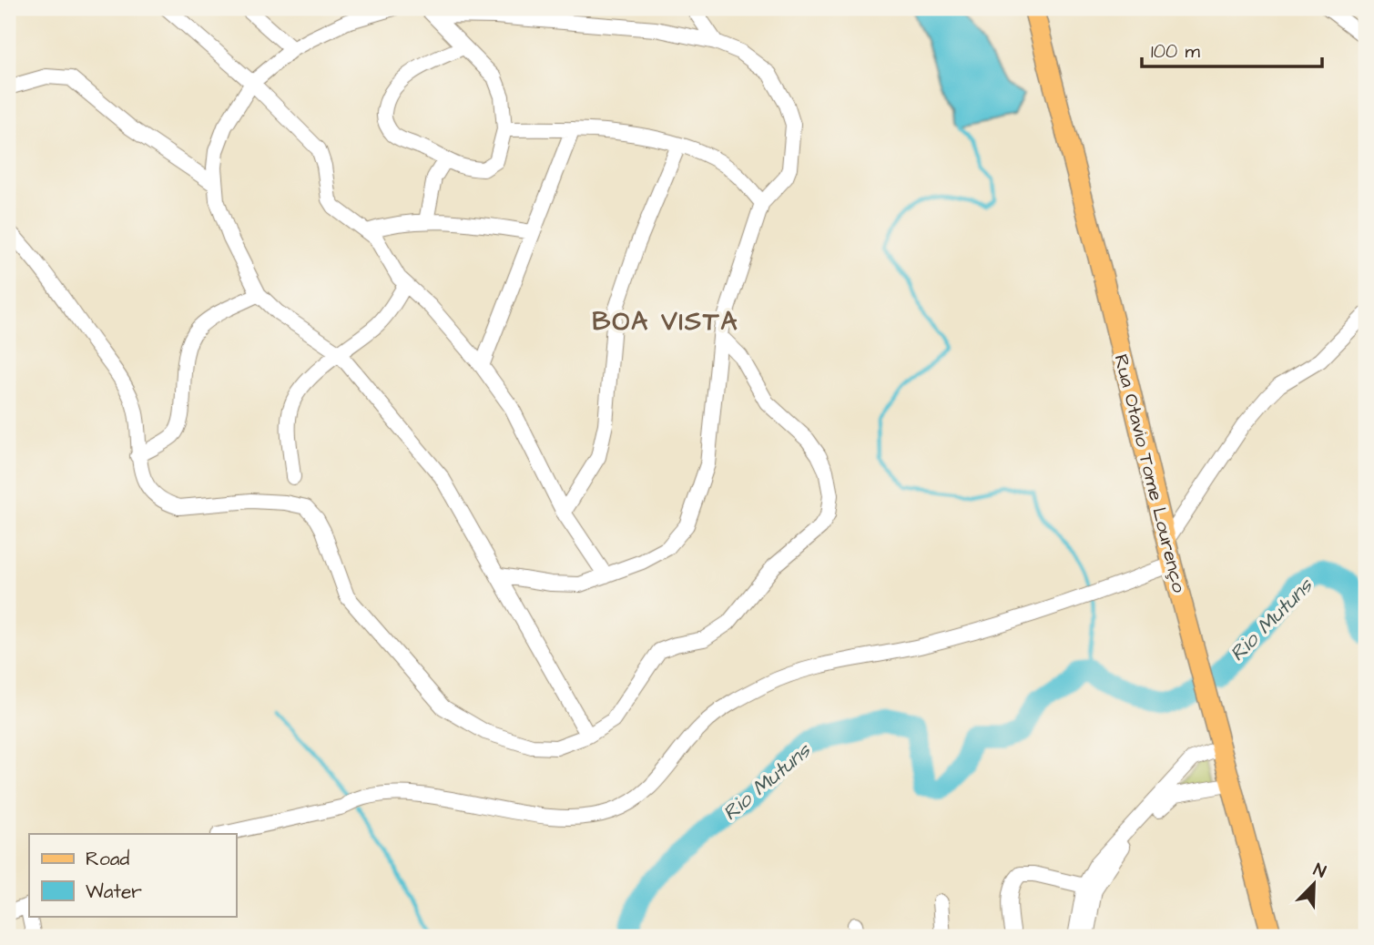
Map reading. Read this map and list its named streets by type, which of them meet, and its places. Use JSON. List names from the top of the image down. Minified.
{"streets":{"main road":["Rua Otavio Tome Lourenço"]},"districts":["BOA VISTA"],"water":["Rio Mutuns"],"legend":["Road","Water"],"scale_bar":"100 m","north":"top right"}
